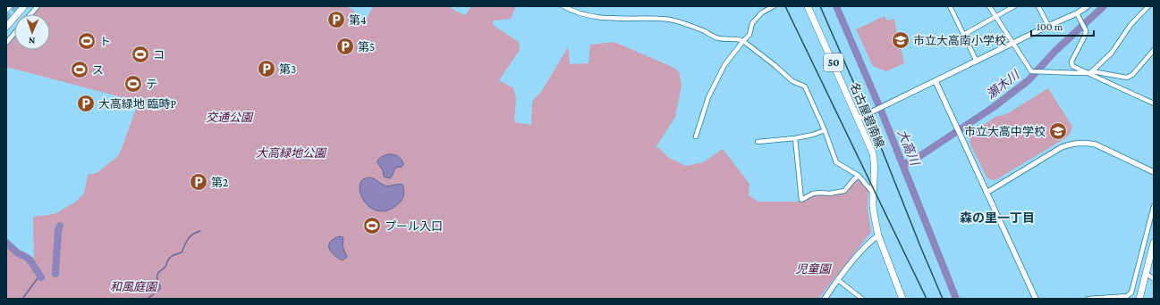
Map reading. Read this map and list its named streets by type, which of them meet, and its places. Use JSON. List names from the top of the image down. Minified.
{"streets":{"main road":["50","名古屋碧南線"]},"districts":["森の里一丁目"],"water":["瀬木川","大高川"],"parks":["交通公園","大高緑地公園","児童園","和風庭園"],"places":{"parking":["第4","第5","第3","大高緑地 臨時P","第2"],"school or university":["市立大高南小学校","市立大高中学校"],"sports":["ト","コ","ス","テ","プール入口"]},"scale_bar":"100 m","north":"bottom"}
